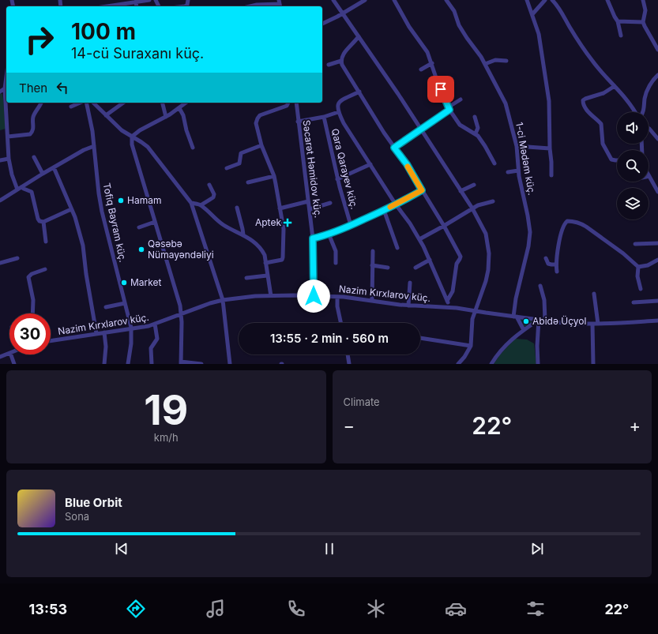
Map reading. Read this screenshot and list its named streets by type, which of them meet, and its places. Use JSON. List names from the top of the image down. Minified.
{"streets":{"street":["1-ci Mədəm küç.","Səcarət Həmidov küç.","Qara Qarayev küç.","Tofiq Bayram küç.","Nazim Kırxlarov küç."]},"crossings":[["1-ci Mədəm küç.","Nazim Kırxlarov küç."],["Səcarət Həmidov küç.","Nazim Kırxlarov küç."],["Tofiq Bayram küç.","Nazim Kırxlarov küç."]],"places":{"other":["Hamam","Qəsəbə Nümayəndəliyi","Market","Abidə Üçyol"],"health":["Aptek"]},"page":{"turn":["100 m","14-cü Suraxanı küç."],"then":"Then","limit":"30","trip":"13:55 · 2 min · 560 m","tile":[["19","km/h"],"Climate"],"heat":["−","22°","+"],"song":["Blue Orbit","Sona"],"tabs":["13:53","22°"]}}
